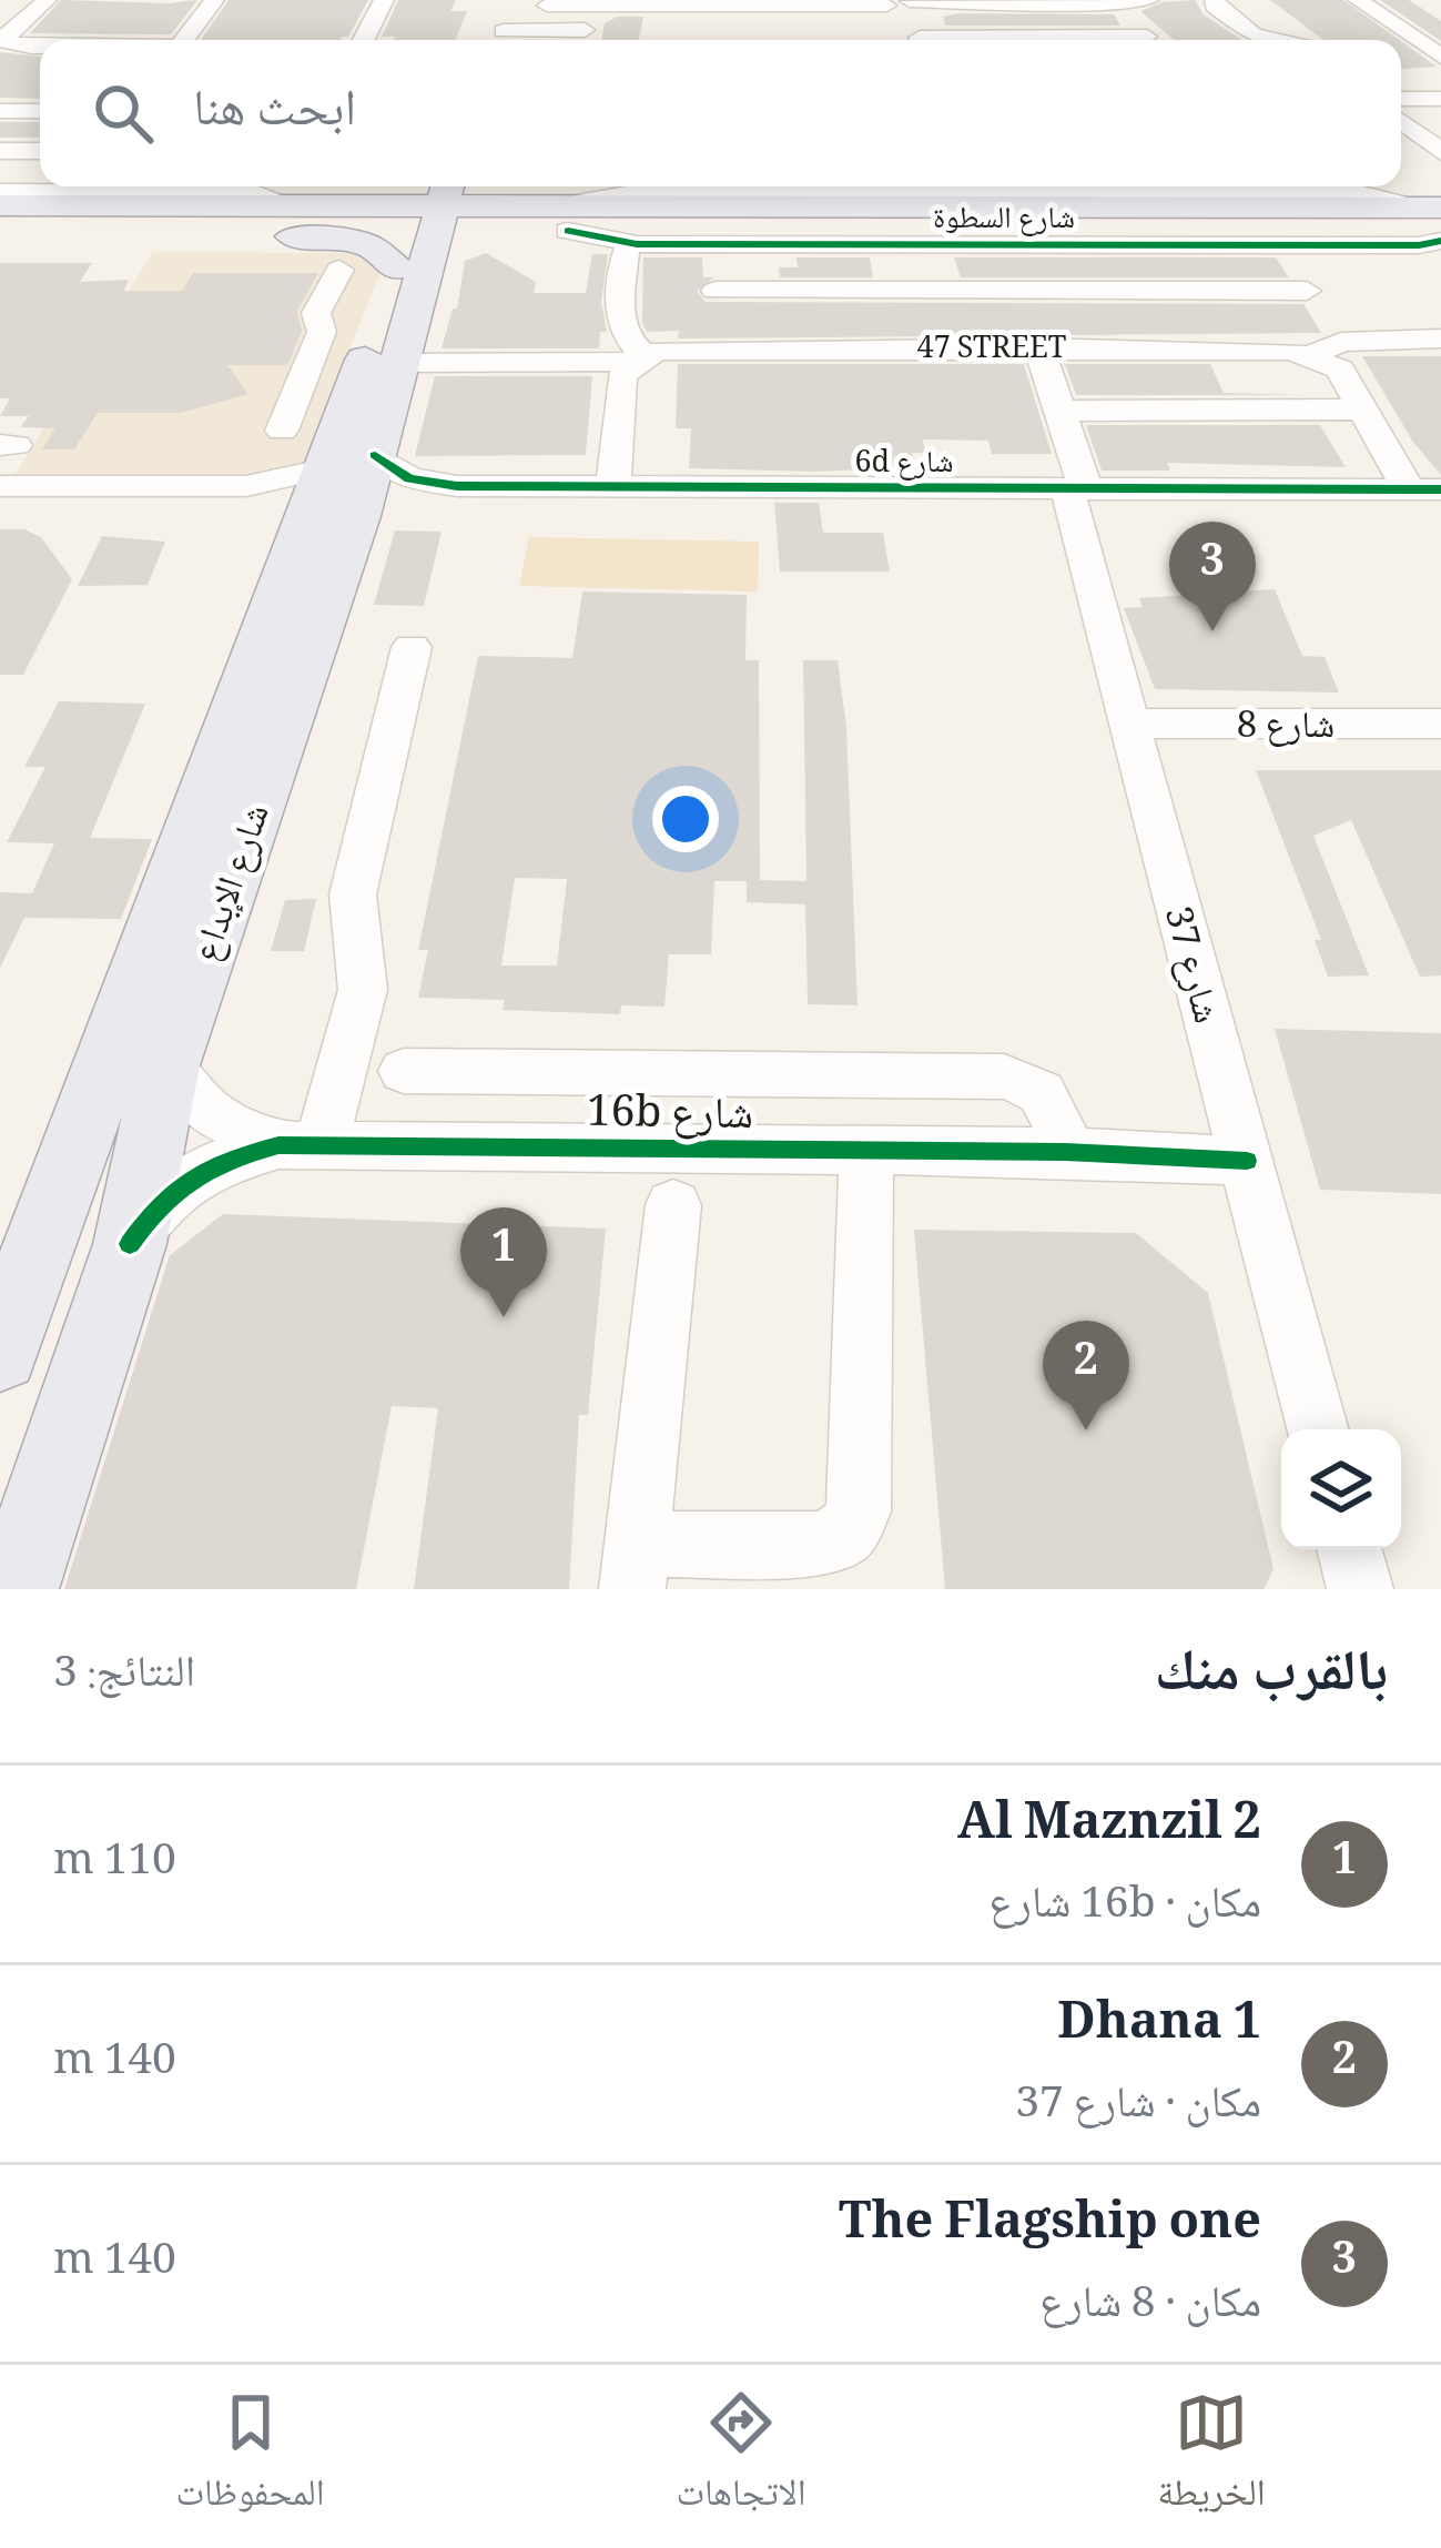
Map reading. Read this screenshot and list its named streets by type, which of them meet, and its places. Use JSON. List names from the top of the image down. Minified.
{"streets":{"main road":["شارع السطوة","شارع الإبداع"],"street":["47 STREET","6d شارع","8 شارع","شارع 37","16b شارع"]},"crossings":[["شارع السطوة","شارع الإبداع"],["شارع السطوة","شارع 37"],["47 STREET","شارع الإبداع"],["47 STREET","شارع 37"],["6d شارع","شارع الإبداع"],["6d شارع","شارع 37"],["8 شارع","شارع 37"],["شارع الإبداع","16b شارع"],["شارع 37","16b شارع"]],"page":{"search":"ابحث هنا","pins":["3","1","2"],"heading":["بالقرب منك","النتائج: 3"],"list":[{"mark":"1","name":"Al Maznzil 2","note":"مكان · 16b شارع","value":"110 m"},{"mark":"2","name":"Dhana 1","note":"مكان · شارع 37","value":"140 m"},{"mark":"3","name":"The Flagship one","note":"مكان · 8 شارع","value":"140 m"}],"nav":["الخريطة","الاتجاهات","المحفوظات"]}}
